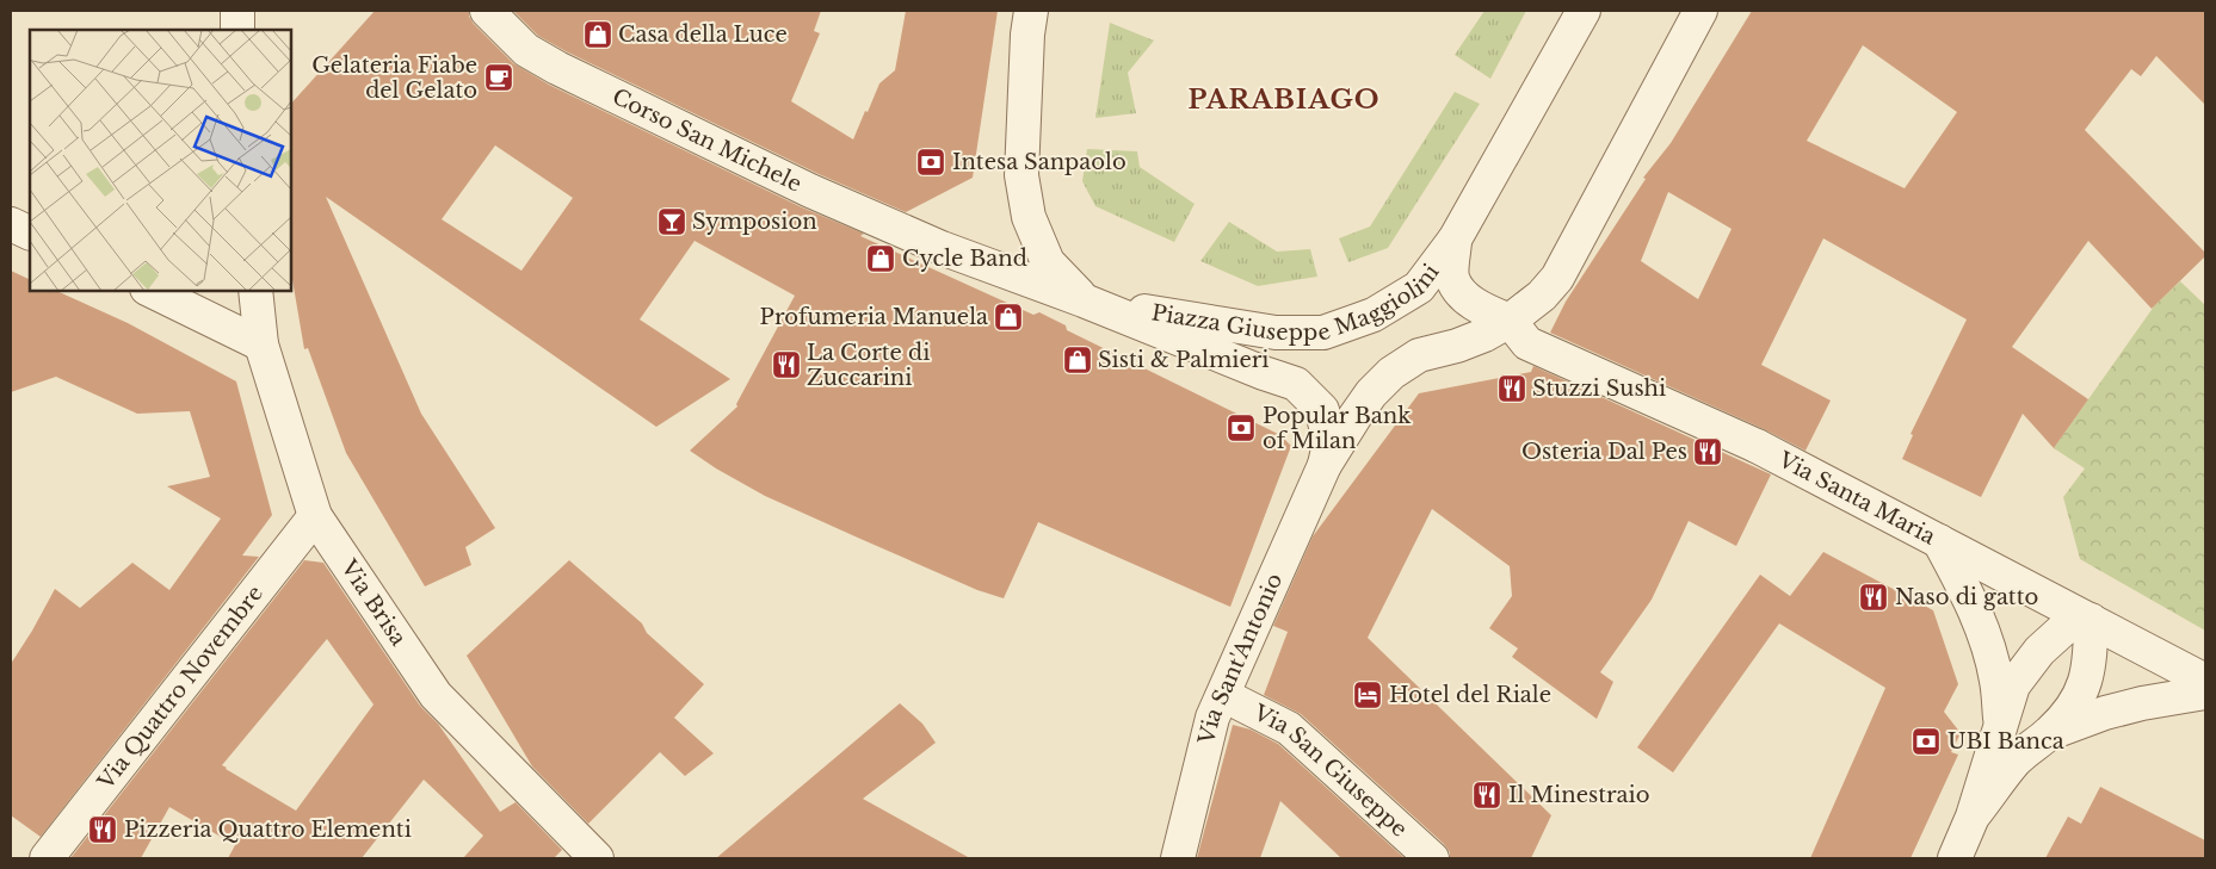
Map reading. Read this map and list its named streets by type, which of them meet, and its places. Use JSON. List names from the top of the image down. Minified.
{"streets":{"street":["Corso San Michele","Piazza Giuseppe Maggiolini","Via Santa Maria","Via Brisa","Via Sant'Antonio","Via Quattro Novembre","Via San Giuseppe"]},"crossings":[["Corso San Michele","Piazza Giuseppe Maggiolini"],["Piazza Giuseppe Maggiolini","Via Santa Maria"],["Piazza Giuseppe Maggiolini","Via Sant'Antonio"],["Via Brisa","Via Quattro Novembre"],["Via Sant'Antonio","Via San Giuseppe"]],"districts":["PARABIAGO"],"places":{"shop":["Casa della Luce","Cycle Band","Profumeria Manuela","Sisti & Palmieri"],"cafe":["Gelateria Fiabe del Gelato"],"bank":["Intesa Sanpaolo","Popular Bank of Milan","UBI Banca"],"bar":["Symposion"],"restaurant":["La Corte di Zuccarini","Stuzzi Sushi","Osteria Dal Pes","Naso di gatto","Il Minestraio","Pizzeria Quattro Elementi"],"hotel":["Hotel del Riale"]}}
